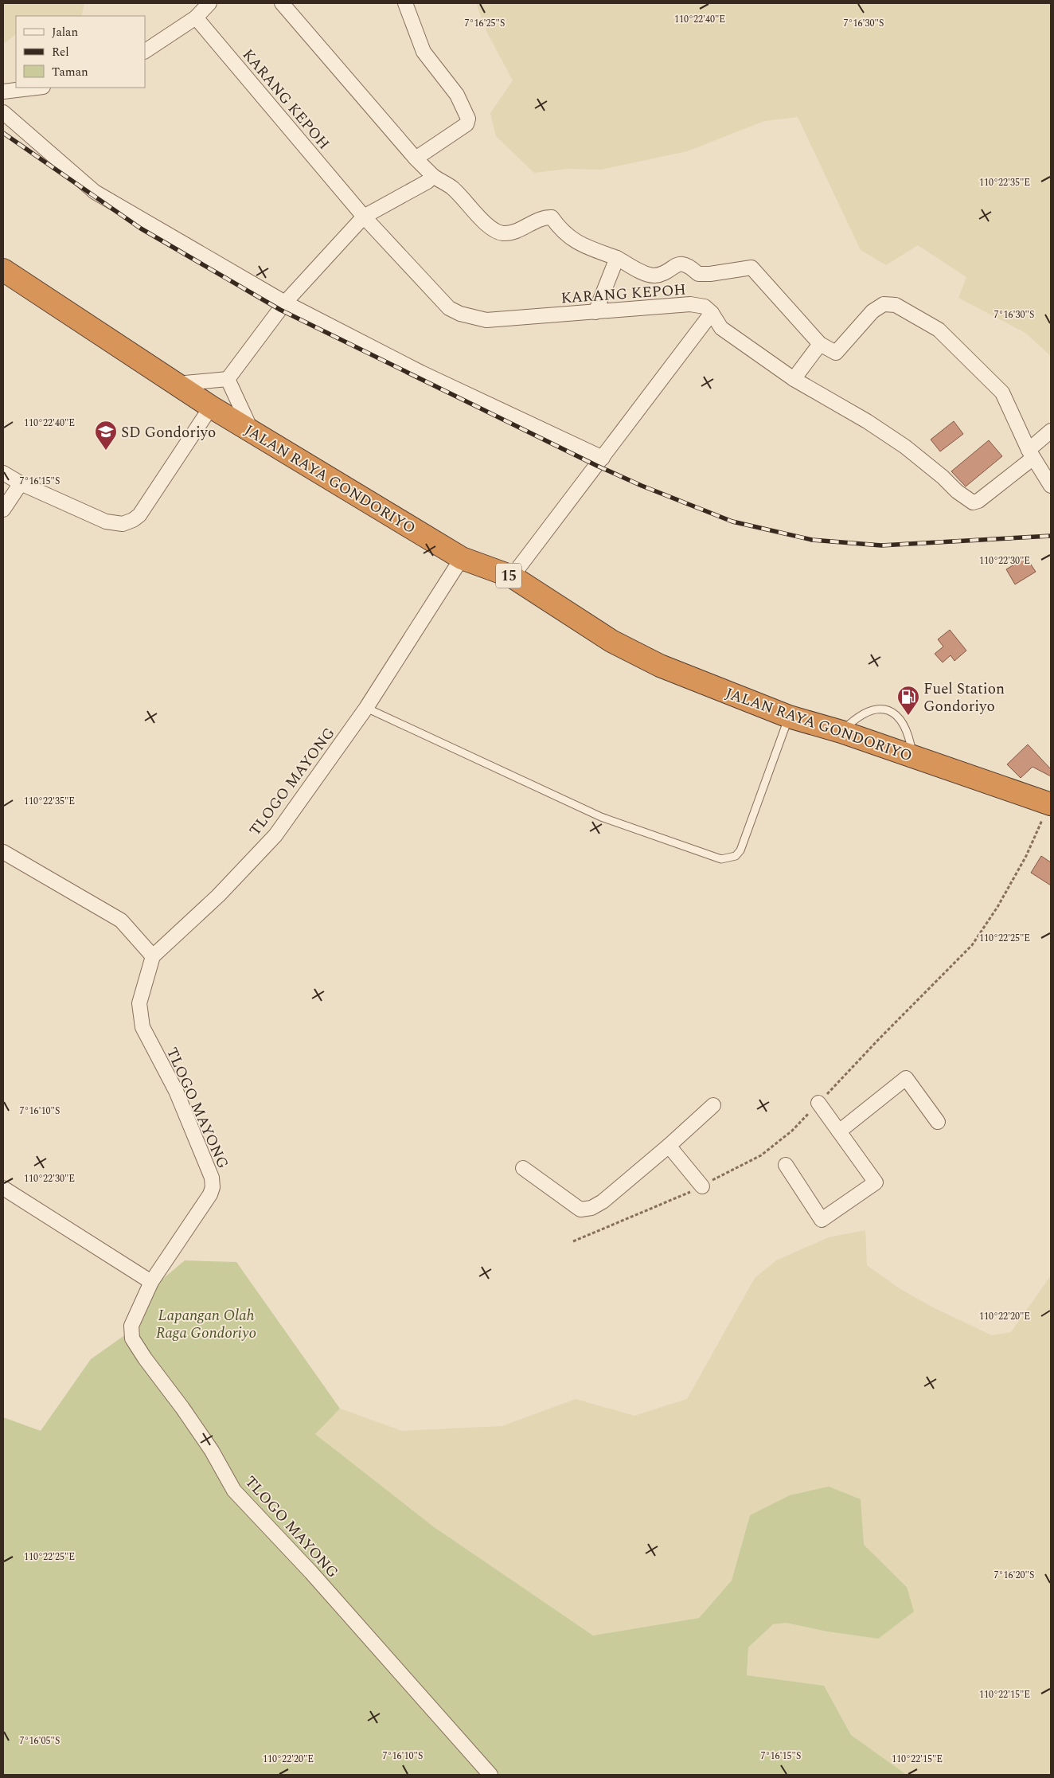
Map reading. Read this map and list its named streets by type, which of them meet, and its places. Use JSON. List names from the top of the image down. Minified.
{"streets":{"highway":["JALAN RAYA GONDORIYO","15"],"street":["KARANG KEPOH","TLOGO MAYONG"]},"crossings":[["JALAN RAYA GONDORIYO","TLOGO MAYONG"]],"parks":["Lapangan Olah Raga Gondoriyo"],"places":{"school or university":["SD Gondoriyo"],"fuel station":["Fuel Station Gondoriyo"]},"legend":["Jalan","Rel","Taman"],"coordinates":["110°22'40\"E","7°16'30\"S","7°16'25\"S","110°22'35\"E","7°16'15\"S","110°22'30\"E","110°22'25\"E","7°16'10\"S","110°22'20\"E","7°16'20\"S","110°22'15\"E","7°16'05\"S"]}
